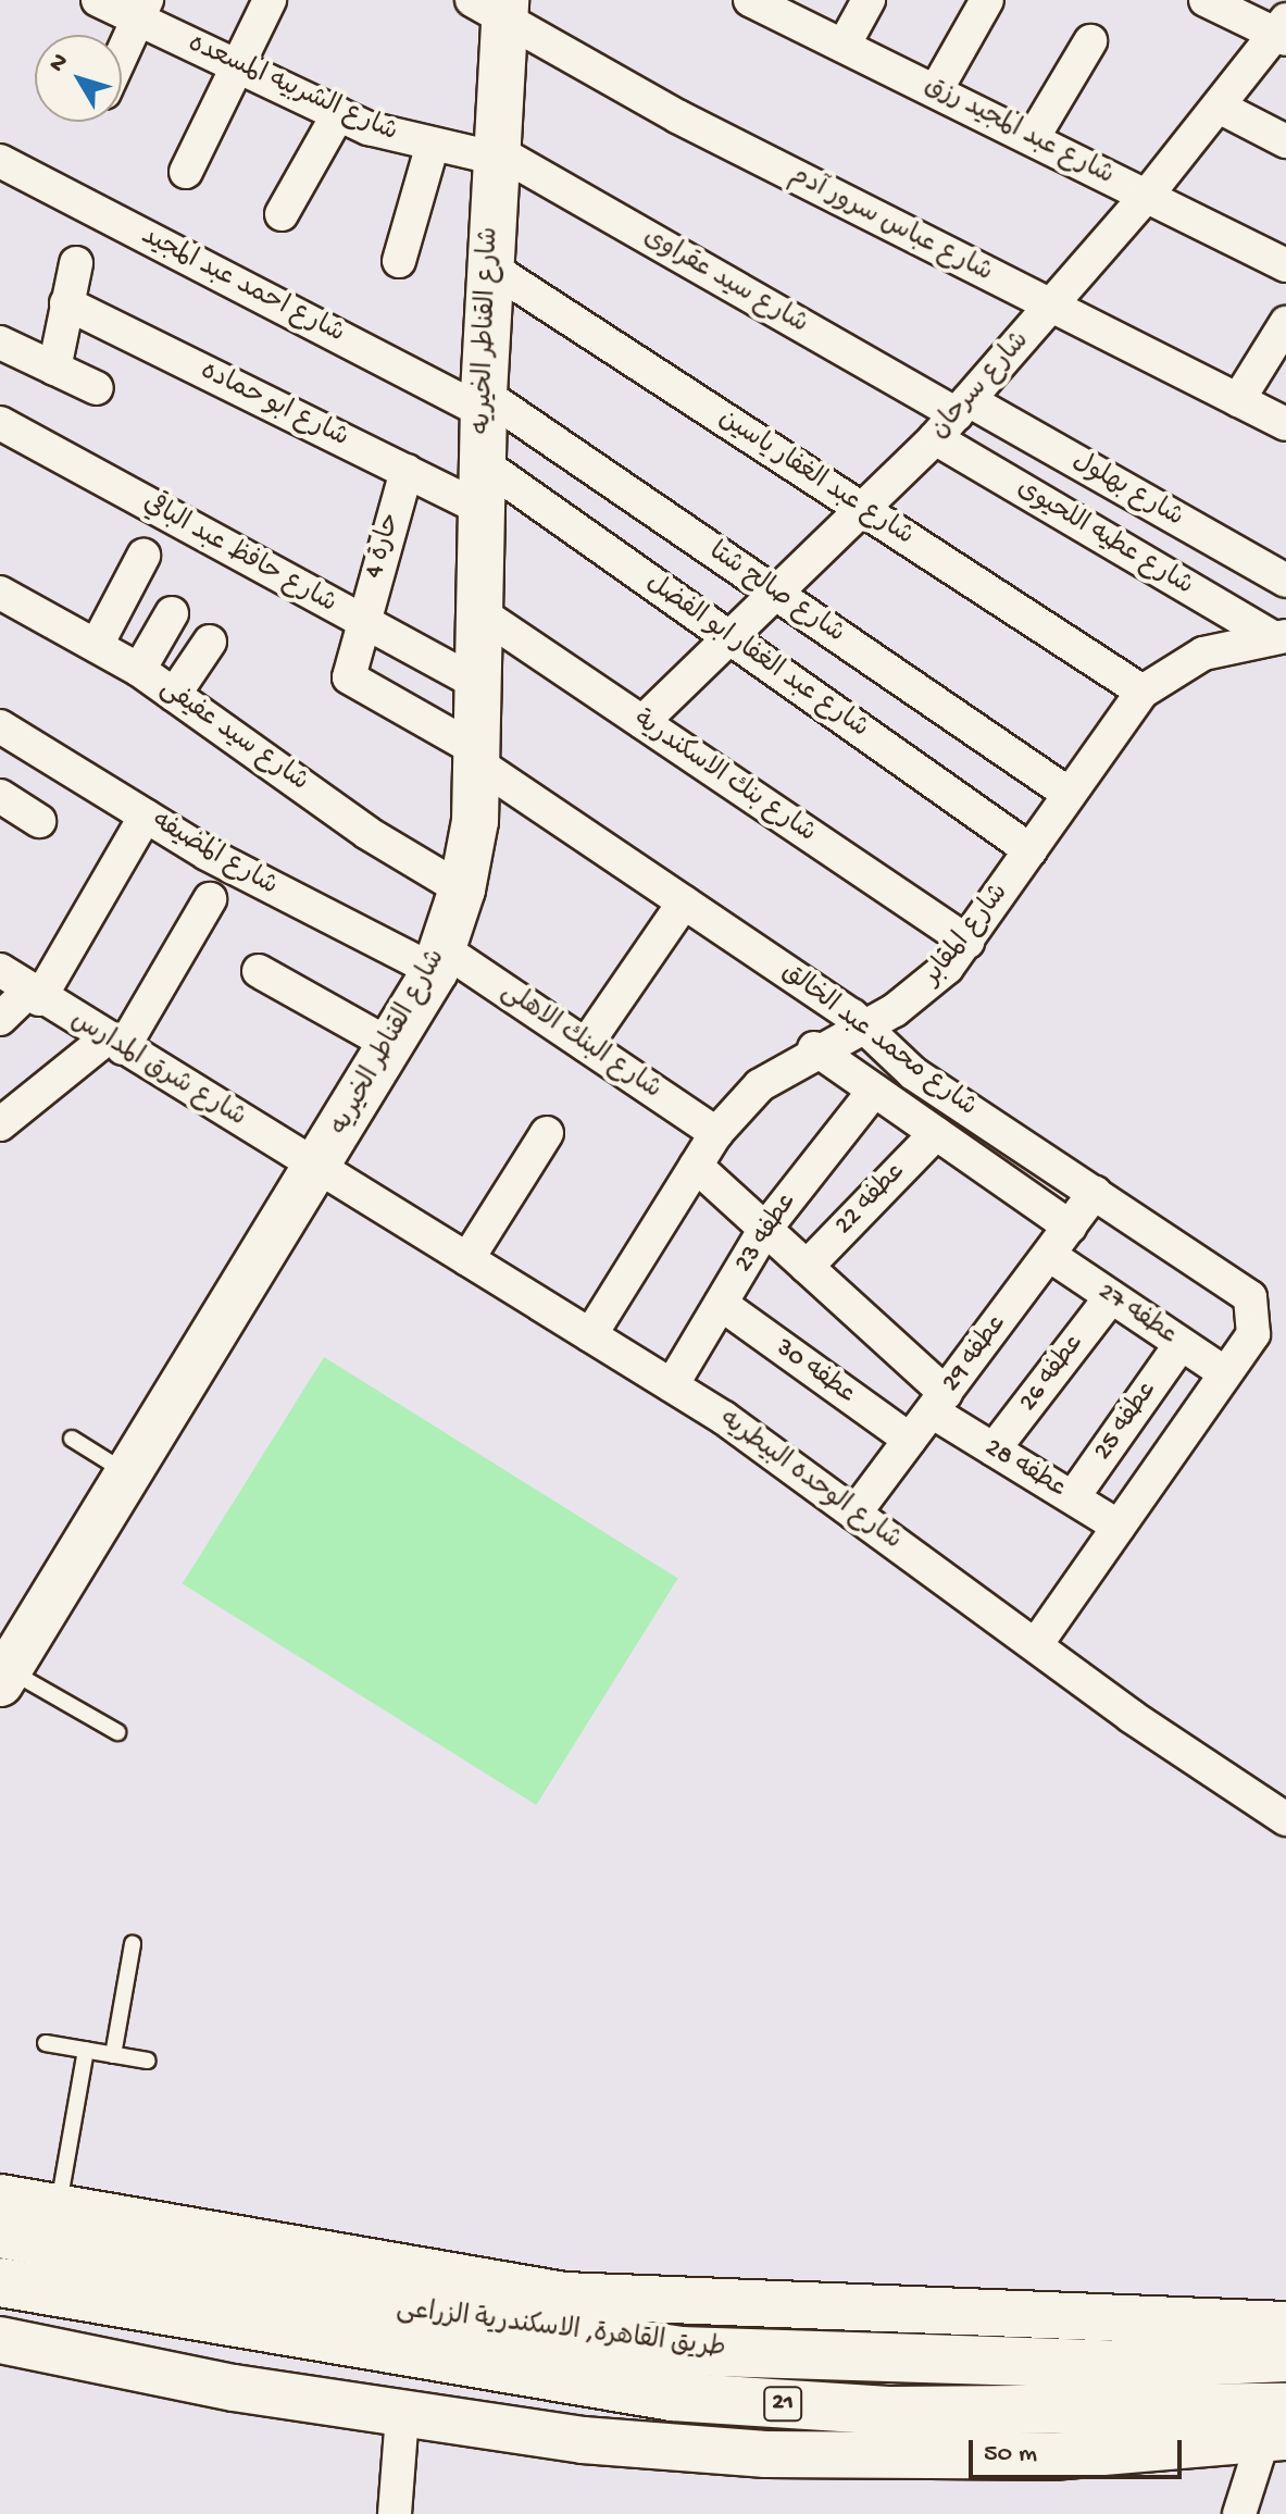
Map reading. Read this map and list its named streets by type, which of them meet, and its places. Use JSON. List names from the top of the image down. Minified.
{"streets":{"highway":["طريق القاهرة, الاسكندرية الزراعى","21"],"street":["شارع الشربيه المسعده","شارع عبد المجيد رزق","شارع عباس سرور آدم","شارع سيد عقراوى","شارع احمد عبد المجيد","شارع القناطر الخيريه","شارع سرحان","شارع ابو حماده","شارع عبد الغفار ياسين","شارع بهلول","شارع عطيه اللحيوى","حارة 4","شارع حافظ عبد الباقي","شارع صالح شتا","شارع عبد الغفار ابو الفضل","شارع سيد عفيفى","شارع بنك الاسكندرية","شارع المضيفه","شارع المقابر","شارع محمد عبد الخالق","شارع البنك الاهلى","شارع شرق المدارس","عطفه 22","عطفه 23","عطفه 27","عطفه 29","عطفه 30","عطفه 26","عطفه 25","عطفه 28","شارع الوحده البيطريه"]},"crossings":[["شارع الشربيه المسعده","شارع سيد عقراوى"],["شارع الشربيه المسعده","شارع القناطر الخيريه"],["شارع عبد المجيد رزق","شارع سرحان"],["شارع عباس سرور آدم","شارع القناطر الخيريه"],["شارع عباس سرور آدم","شارع سرحان"],["شارع سيد عقراوى","شارع القناطر الخيريه"],["شارع سيد عقراوى","شارع سرحان"],["شارع سيد عقراوى","شارع بهلول"],["شارع سيد عقراوى","شارع عطيه اللحيوى"],["شارع احمد عبد المجيد","شارع القناطر الخيريه"],["شارع احمد عبد المجيد","شارع صالح شتا"],["شارع القناطر الخيريه","شارع ابو حماده"],["شارع القناطر الخيريه","شارع عبد الغفار ياسين"],["شارع القناطر الخيريه","حارة 4"],["شارع القناطر الخيريه","شارع حافظ عبد الباقي"],["شارع القناطر الخيريه","شارع صالح شتا"],["شارع القناطر الخيريه","شارع عبد الغفار ابو الفضل"],["شارع القناطر الخيريه","شارع سيد عفيفى"],["شارع القناطر الخيريه","شارع بنك الاسكندرية"],["شارع القناطر الخيريه","شارع المضيفه"],["شارع القناطر الخيريه","شارع محمد عبد الخالق"],["شارع القناطر الخيريه","شارع البنك الاهلى"],["شارع القناطر الخيريه","شارع شرق المدارس"],["شارع القناطر الخيريه","شارع الوحده البيطريه"],["شارع سرحان","شارع عبد الغفار ياسين"],["شارع سرحان","شارع بهلول"],["شارع سرحان","شارع عطيه اللحيوى"],["شارع سرحان","شارع صالح شتا"],["شارع سرحان","شارع عبد الغفار ابو الفضل"],["شارع سرحان","شارع بنك الاسكندرية"],["شارع ابو حماده","حارة 4"],["شارع عبد الغفار ياسين","شارع المقابر"],["شارع بهلول","شارع عطيه اللحيوى"],["شارع عطيه اللحيوى","شارع المقابر"],["حارة 4","شارع حافظ عبد الباقي"],["حارة 4","شارع محمد عبد الخالق"],["شارع صالح شتا","شارع المقابر"],["شارع عبد الغفار ابو الفضل","شارع المقابر"],["شارع بنك الاسكندرية","شارع المقابر"],["شارع المضيفه","شارع البنك الاهلى"],["شارع المقابر","شارع محمد عبد الخالق"],["شارع المقابر","شارع البنك الاهلى"],["شارع المقابر","عطفه 28"],["شارع المقابر","شارع الوحده البيطريه"],["شارع محمد عبد الخالق","عطفه 27"],["شارع محمد عبد الخالق","عطفه 29"],["شارع شرق المدارس","شارع الوحده البيطريه"],["عطفه 22","عطفه 28"],["عطفه 23","عطفه 30"],["عطفه 23","عطفه 28"],["عطفه 23","شارع الوحده البيطريه"],["عطفه 27","عطفه 29"],["عطفه 27","عطفه 26"],["عطفه 27","عطفه 25"],["عطفه 29","عطفه 30"],["عطفه 29","عطفه 28"],["عطفه 29","شارع الوحده البيطريه"],["عطفه 26","عطفه 28"],["عطفه 25","عطفه 28"]],"scale_bar":"50 m","north":"top left"}
